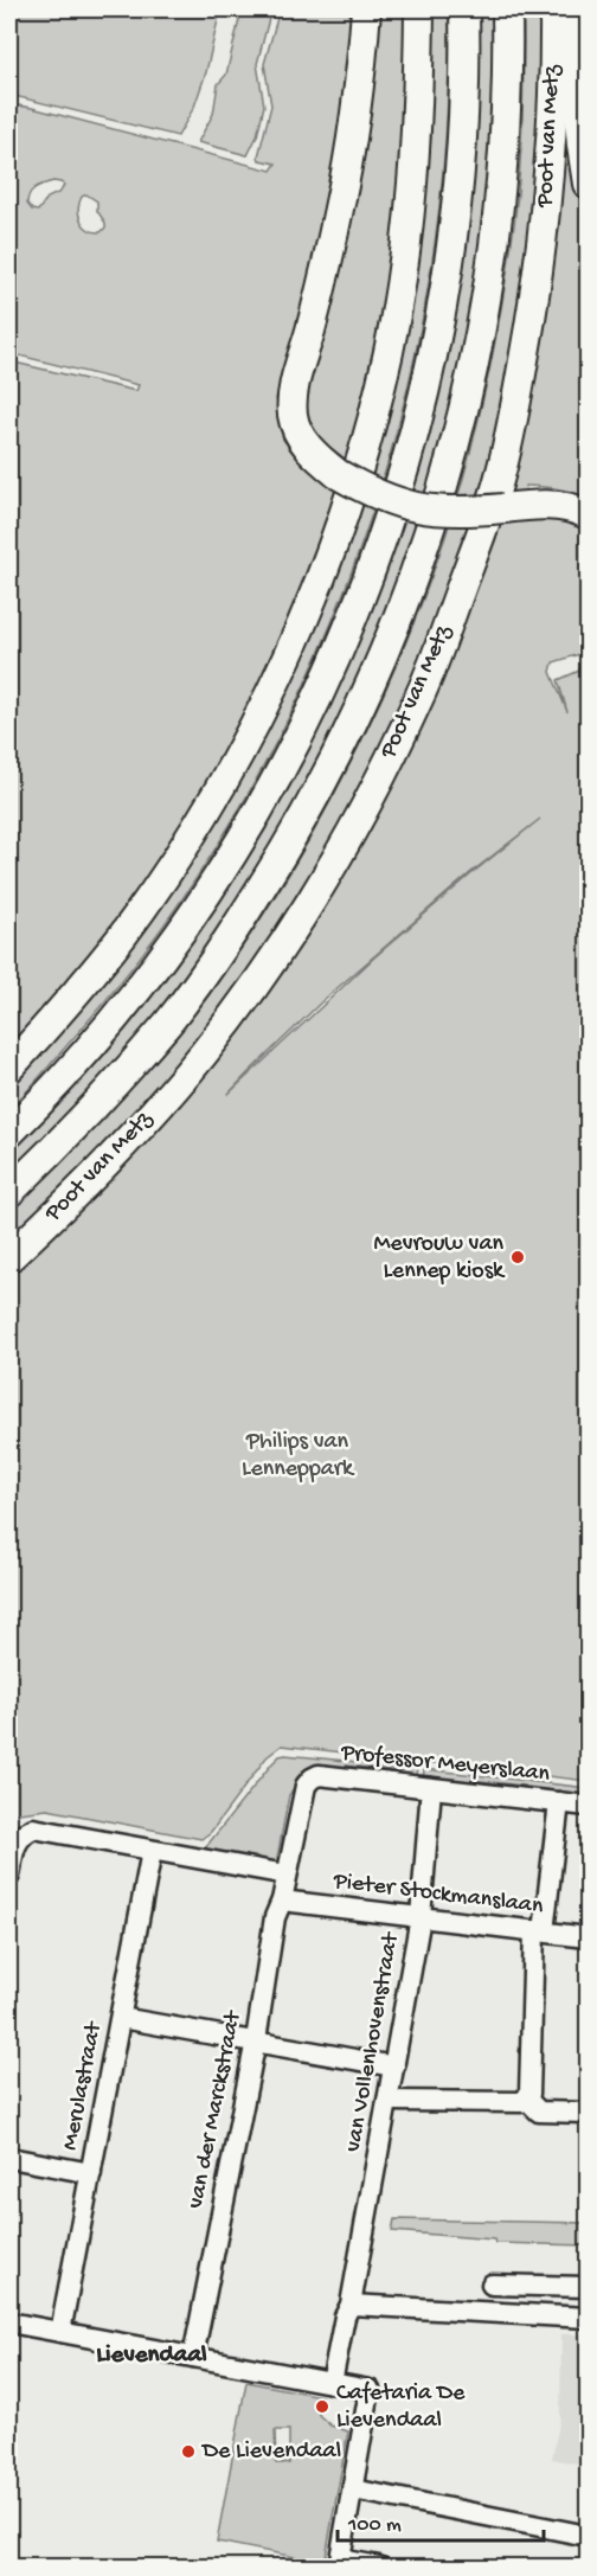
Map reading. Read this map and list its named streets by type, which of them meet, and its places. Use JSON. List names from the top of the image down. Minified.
{"streets":{"highway":["Poot van Metz"],"street":["Professor Meyerslaan","Pieter Stockmanslaan","van Vollenhovenstraat","Merulastraat","van der Marckstraat"]},"crossings":[["Professor Meyerslaan","van Vollenhovenstraat"],["Professor Meyerslaan","van der Marckstraat"],["Pieter Stockmanslaan","van Vollenhovenstraat"],["Pieter Stockmanslaan","van der Marckstraat"]],"districts":["Lievendaal"],"parks":["Philips van Lenneppark"],"places":["Mevrouw van Lennep kiosk","Cafetaria De Lievendaal","De Lievendaal"],"scale_bar":"100 m"}
